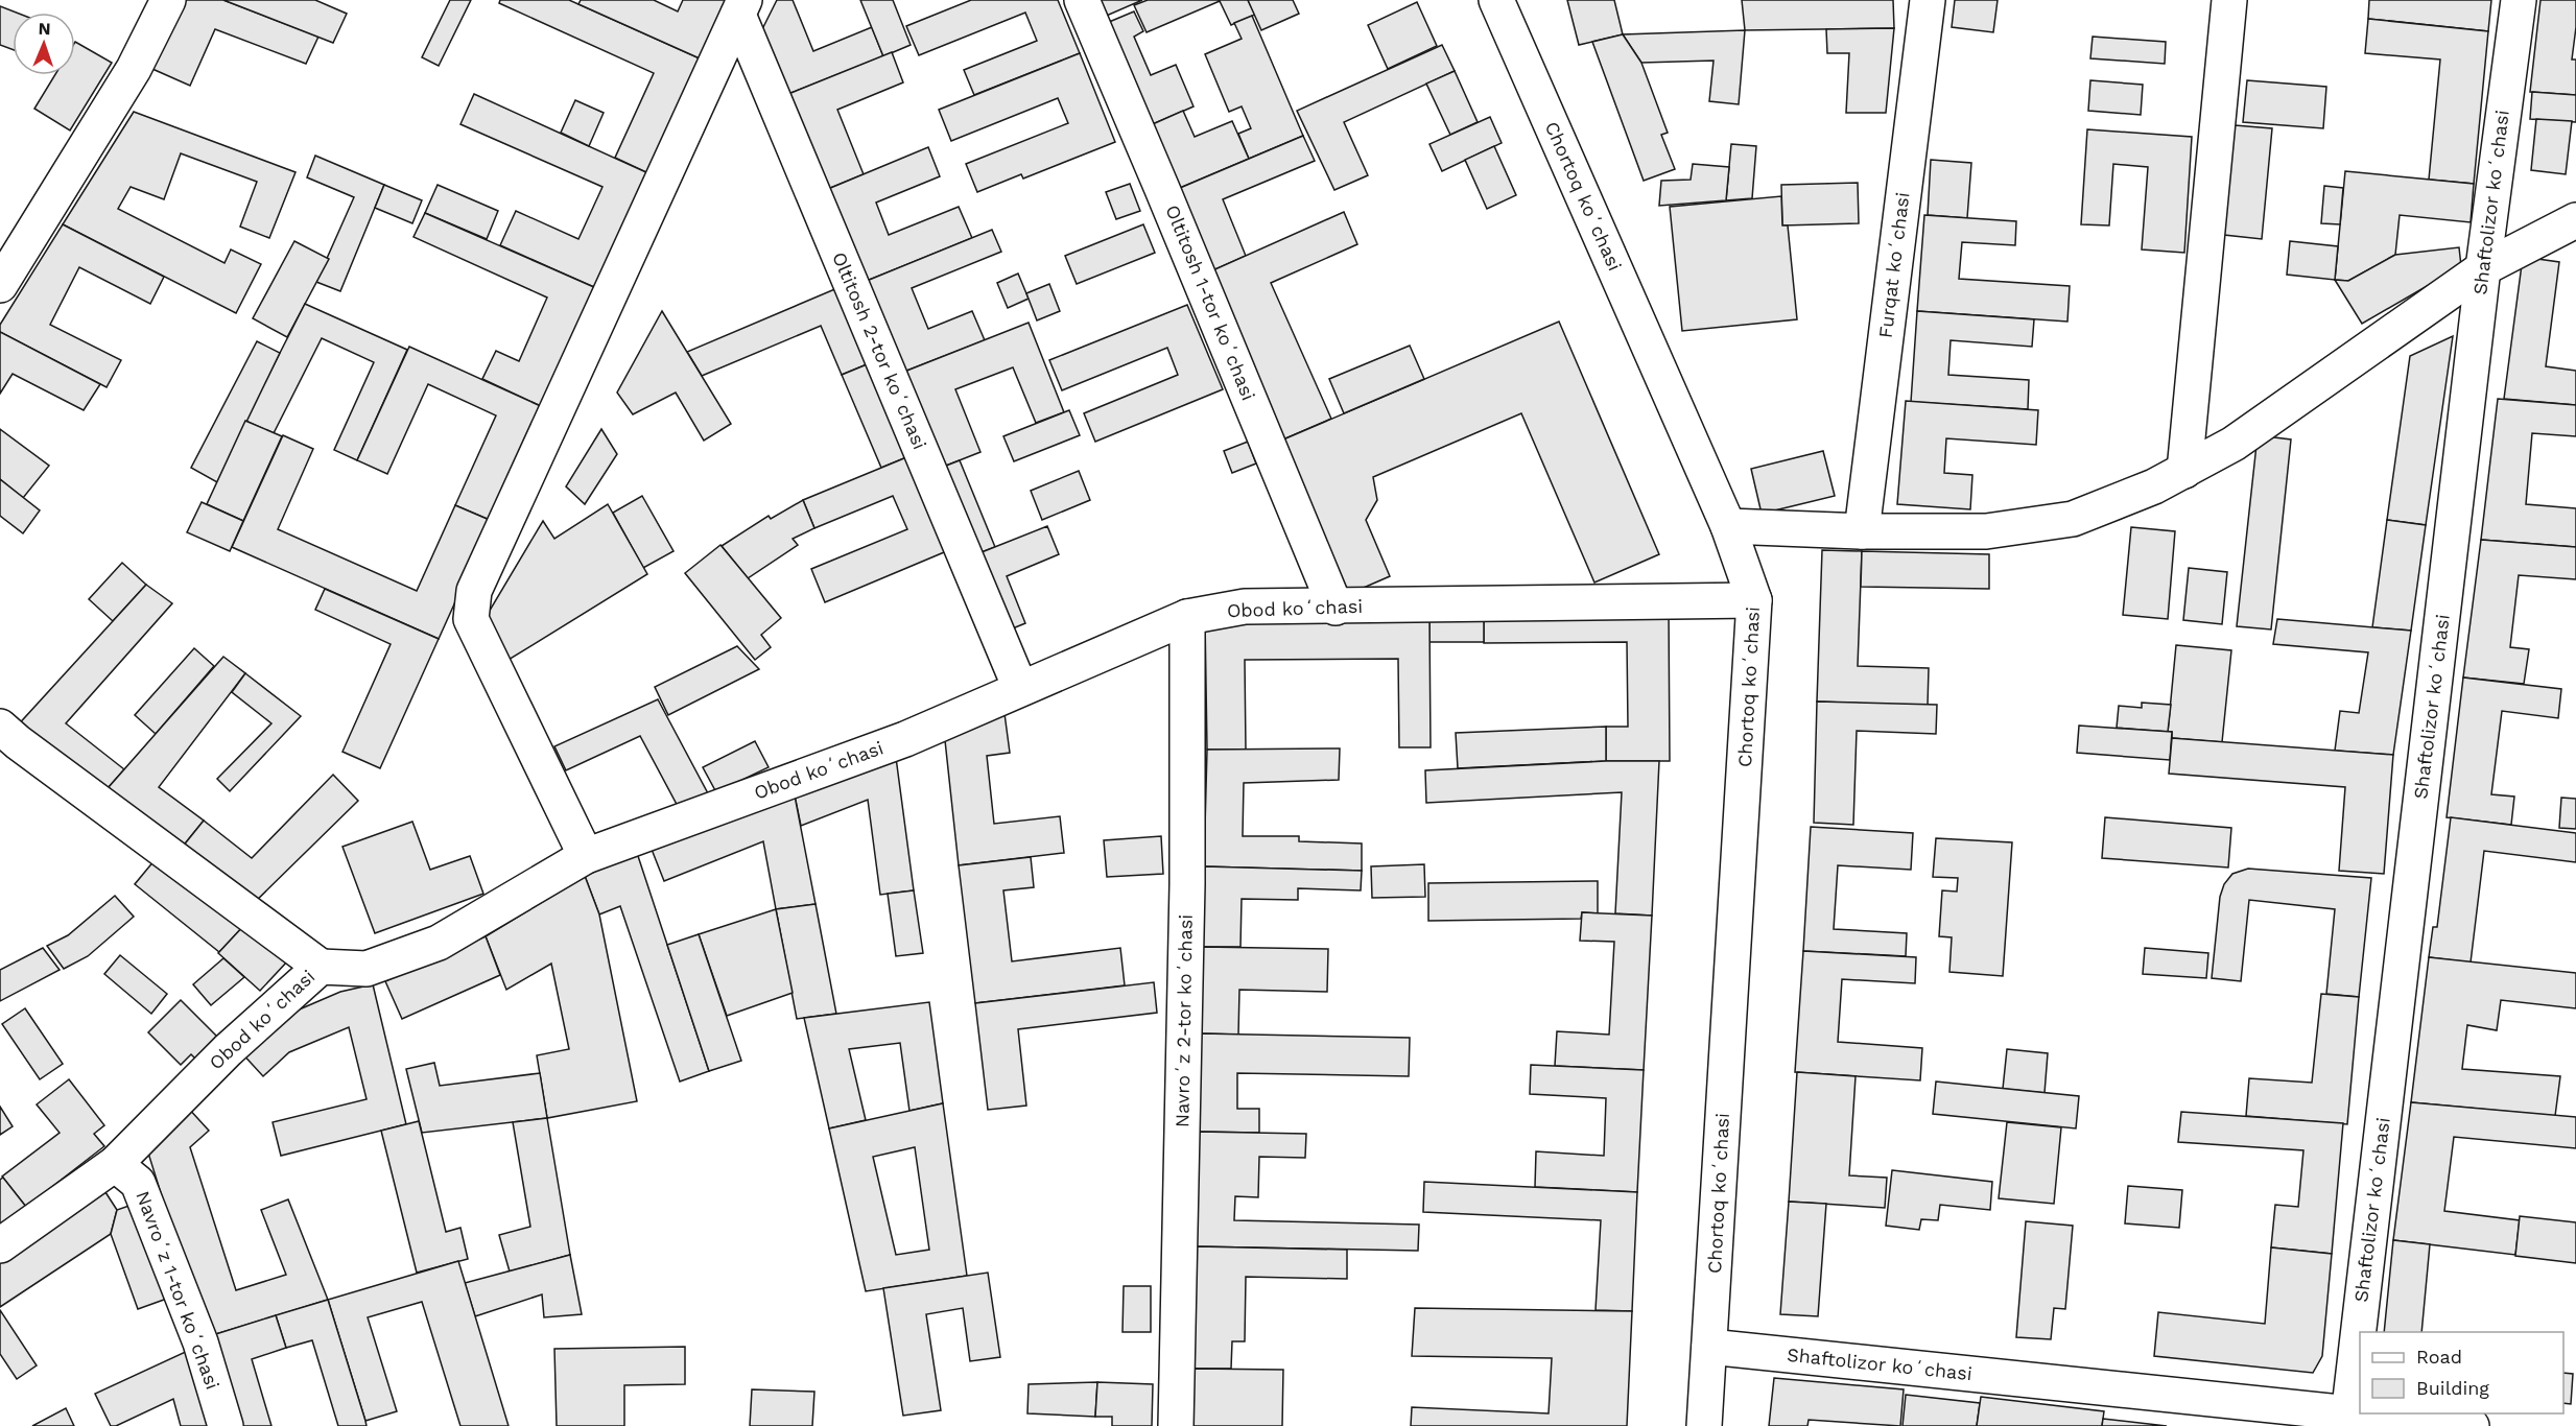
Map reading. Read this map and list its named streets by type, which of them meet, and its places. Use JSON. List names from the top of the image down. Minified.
{"streets":{"street":["Chortoq koʻchasi","Shaftolizor koʻchasi","Furqat koʻchasi","Oltitosh 1-tor koʻchasi","Oltitosh 2-tor koʻchasi","Obod koʻchasi","Navroʻz 2-tor koʻchasi","Navroʻz 1-tor koʻchasi"]},"crossings":[["Chortoq koʻchasi","Shaftolizor koʻchasi"],["Chortoq koʻchasi","Obod koʻchasi"],["Oltitosh 1-tor koʻchasi","Obod koʻchasi"],["Oltitosh 2-tor koʻchasi","Obod koʻchasi"],["Obod koʻchasi","Navroʻz 2-tor koʻchasi"],["Obod koʻchasi","Navroʻz 1-tor koʻchasi"]],"legend":["Road","Building"],"north":"top"}
